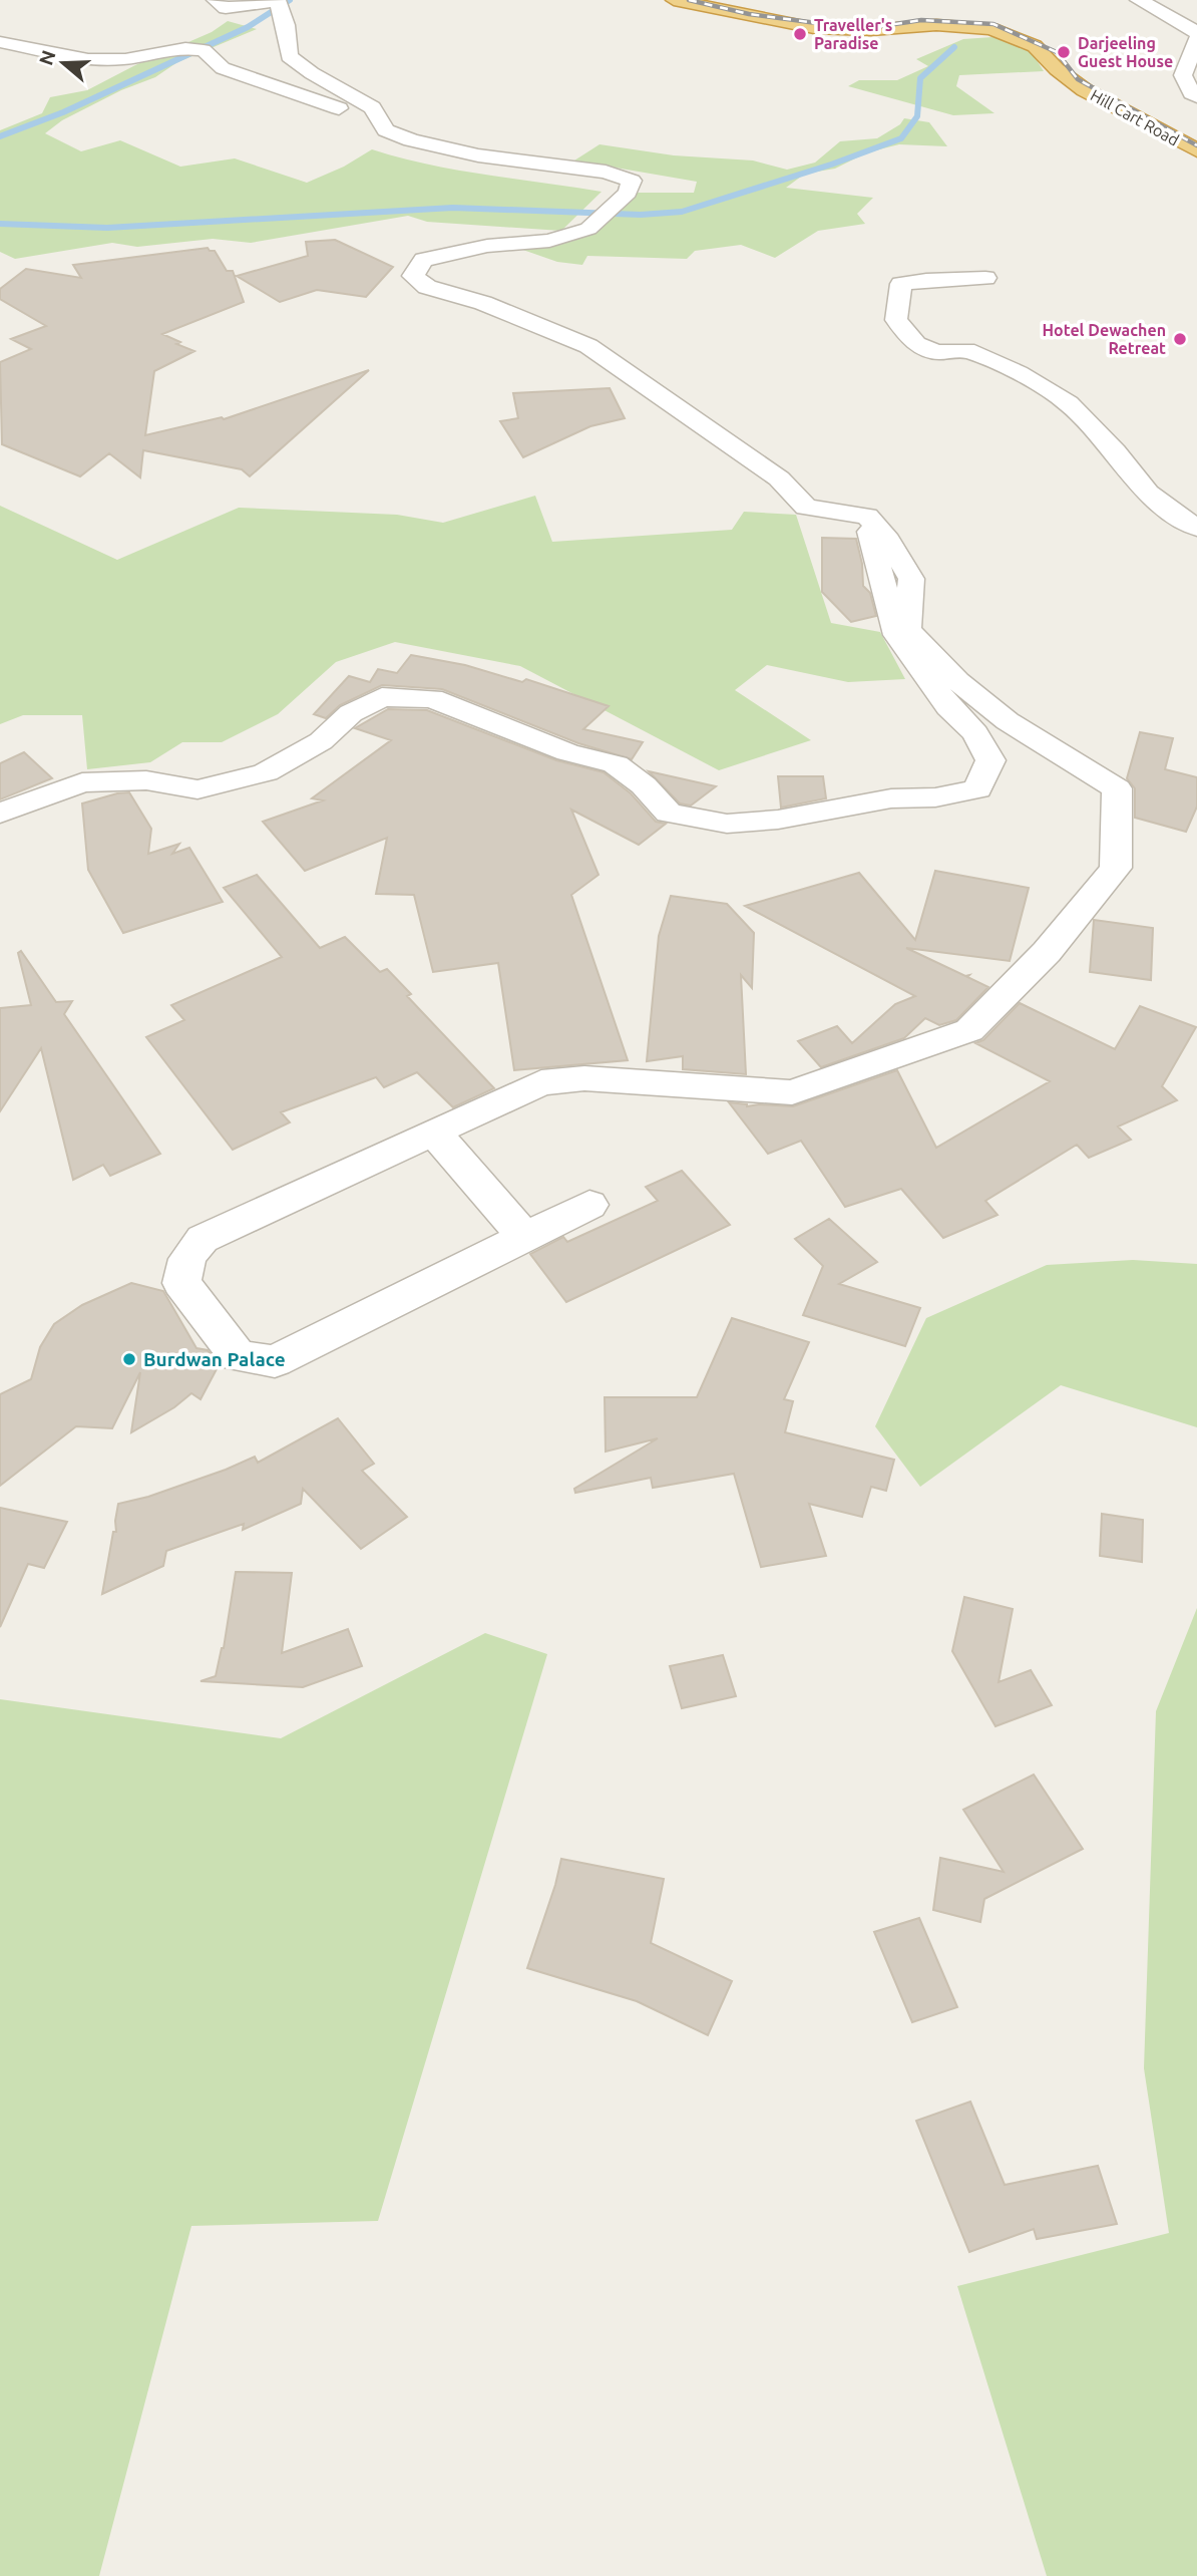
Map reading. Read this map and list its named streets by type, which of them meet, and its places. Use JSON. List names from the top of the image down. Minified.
{"streets":{"highway":["Hill Cart Road"]},"places":["Traveller's Paradise","Darjeeling Guest House","Hotel Dewachen Retreat","Burdwan Palace"],"north":"left"}
